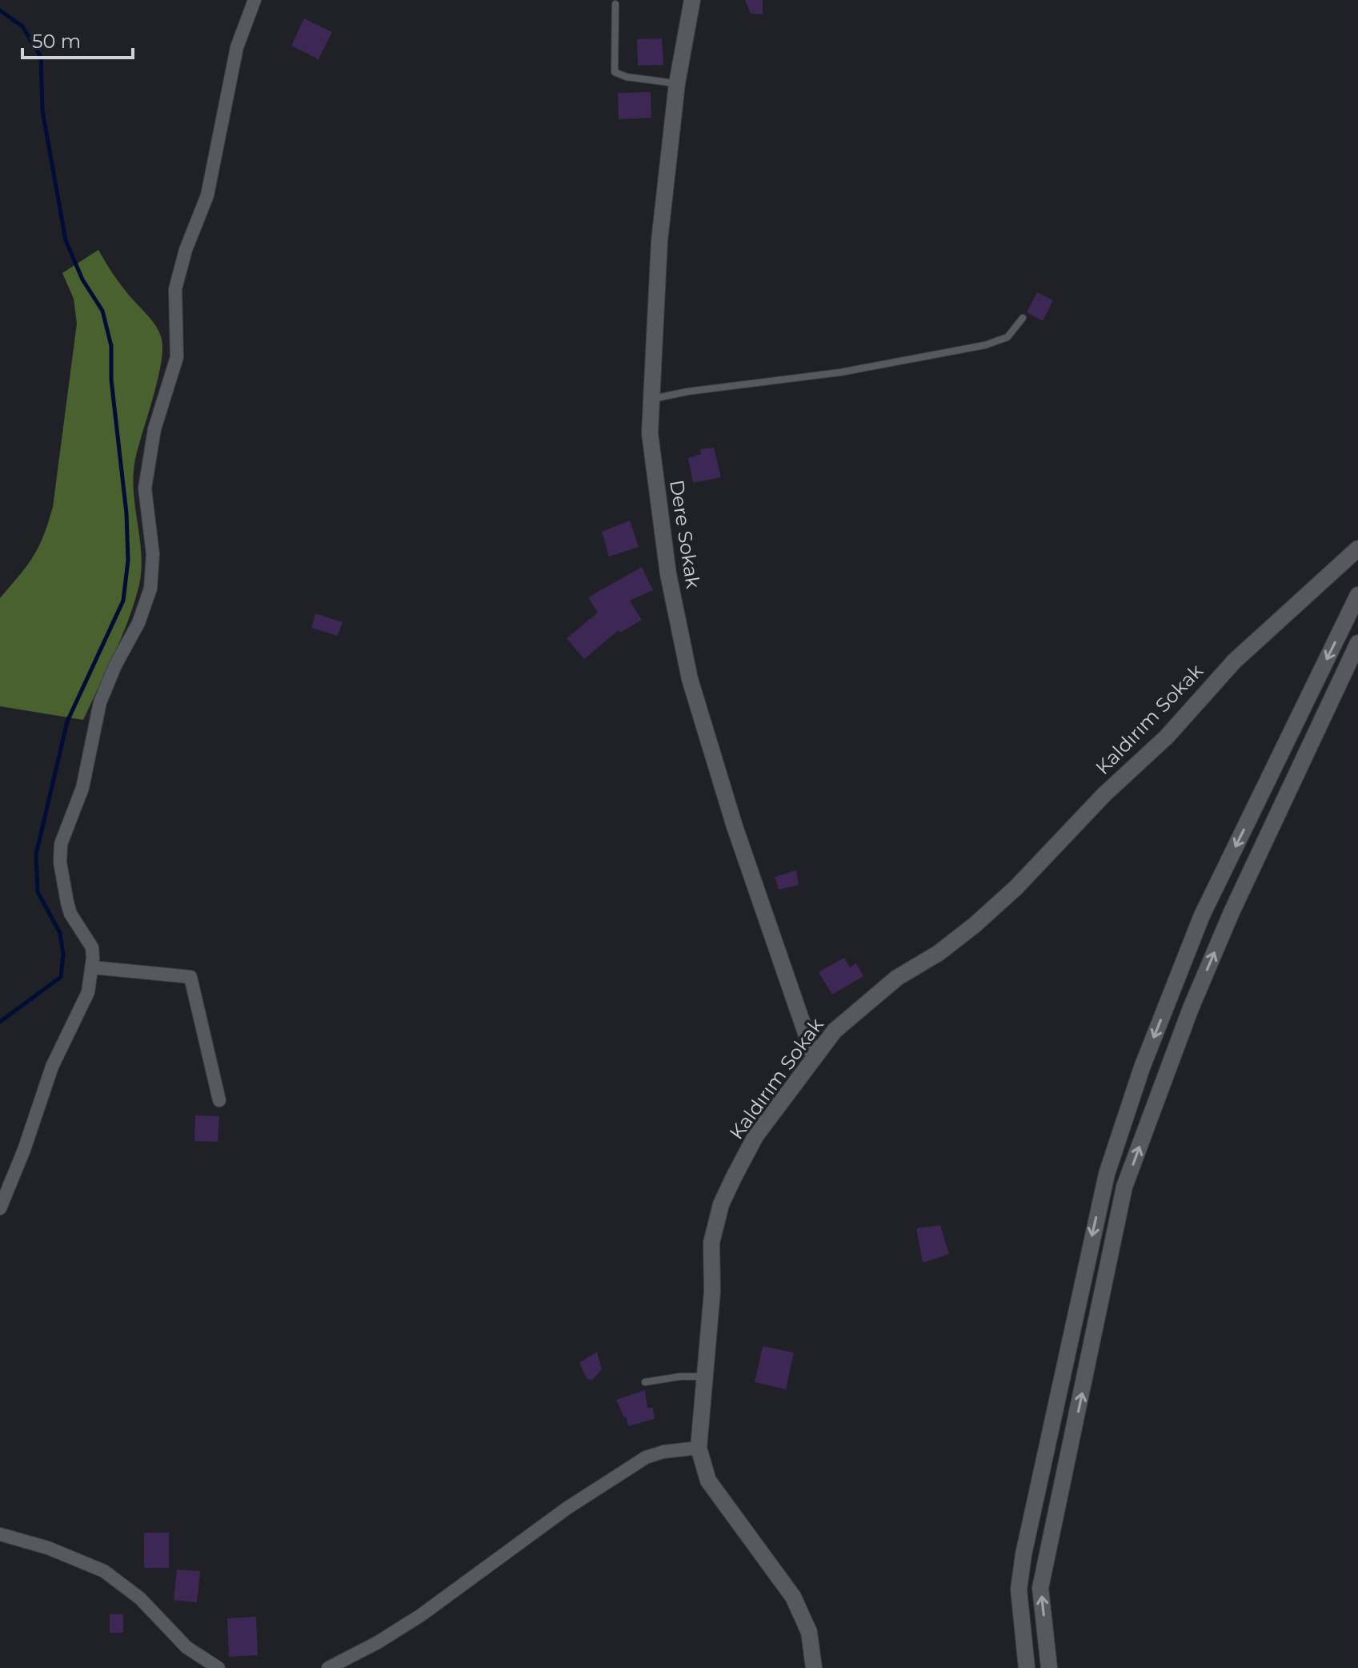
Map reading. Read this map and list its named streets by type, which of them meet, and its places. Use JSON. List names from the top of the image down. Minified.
{"streets":{"street":["Dere Sokak","Kaldırım Sokak"]},"crossings":[["Dere Sokak","Kaldırım Sokak"]],"scale_bar":"50 m"}
